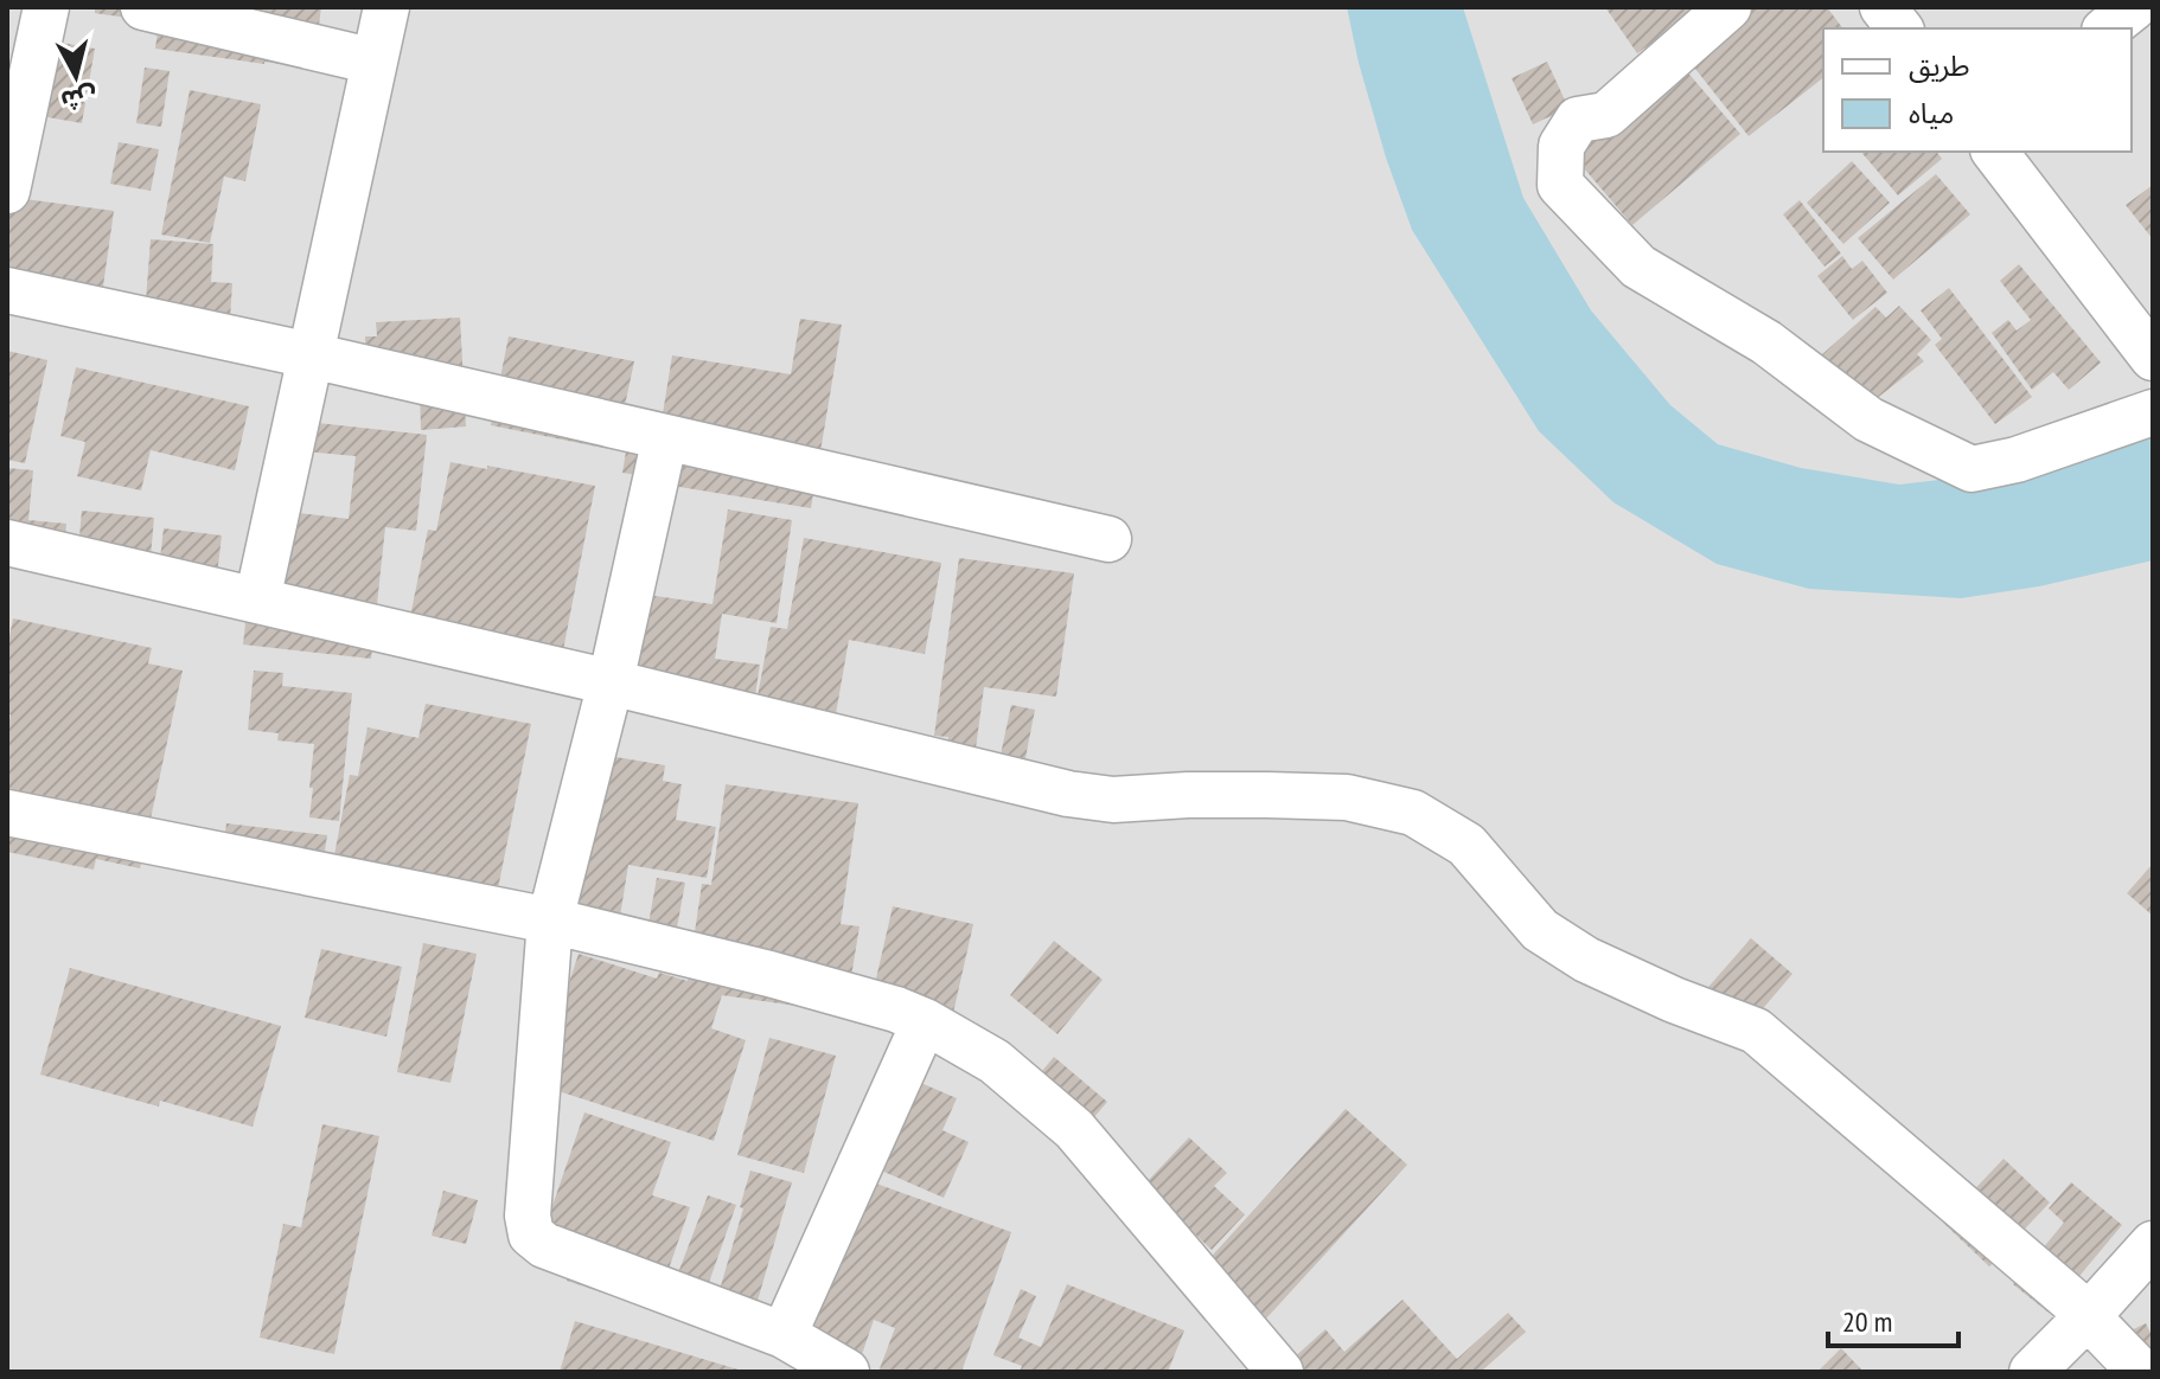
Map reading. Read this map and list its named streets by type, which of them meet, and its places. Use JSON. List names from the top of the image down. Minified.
{"legend":["طريق","مياه"],"scale_bar":"20 m","north":"bottom"}
